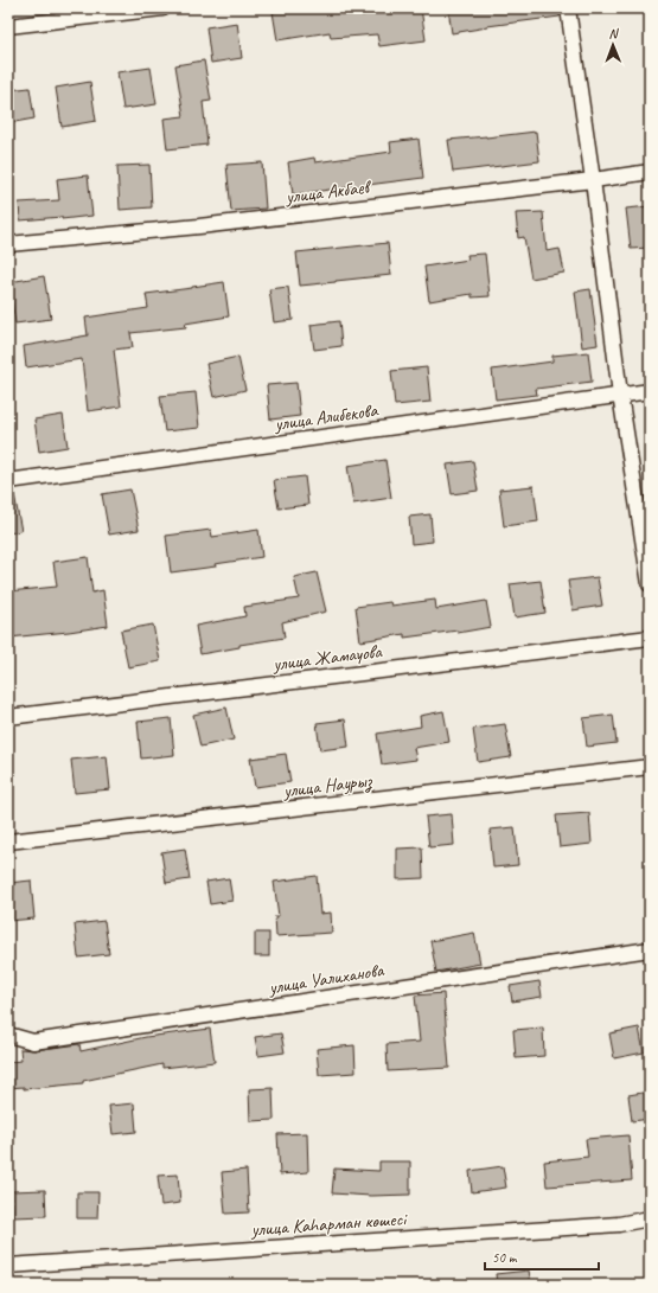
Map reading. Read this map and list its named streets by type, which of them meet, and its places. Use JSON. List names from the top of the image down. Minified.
{"streets":{"street":["улица Акбаев","улица Алибекова","улица Жамауова","улица Наурыз","улица Уалиханова","улица Каһарман көшесі"]},"scale_bar":"50 m","north":"top"}
